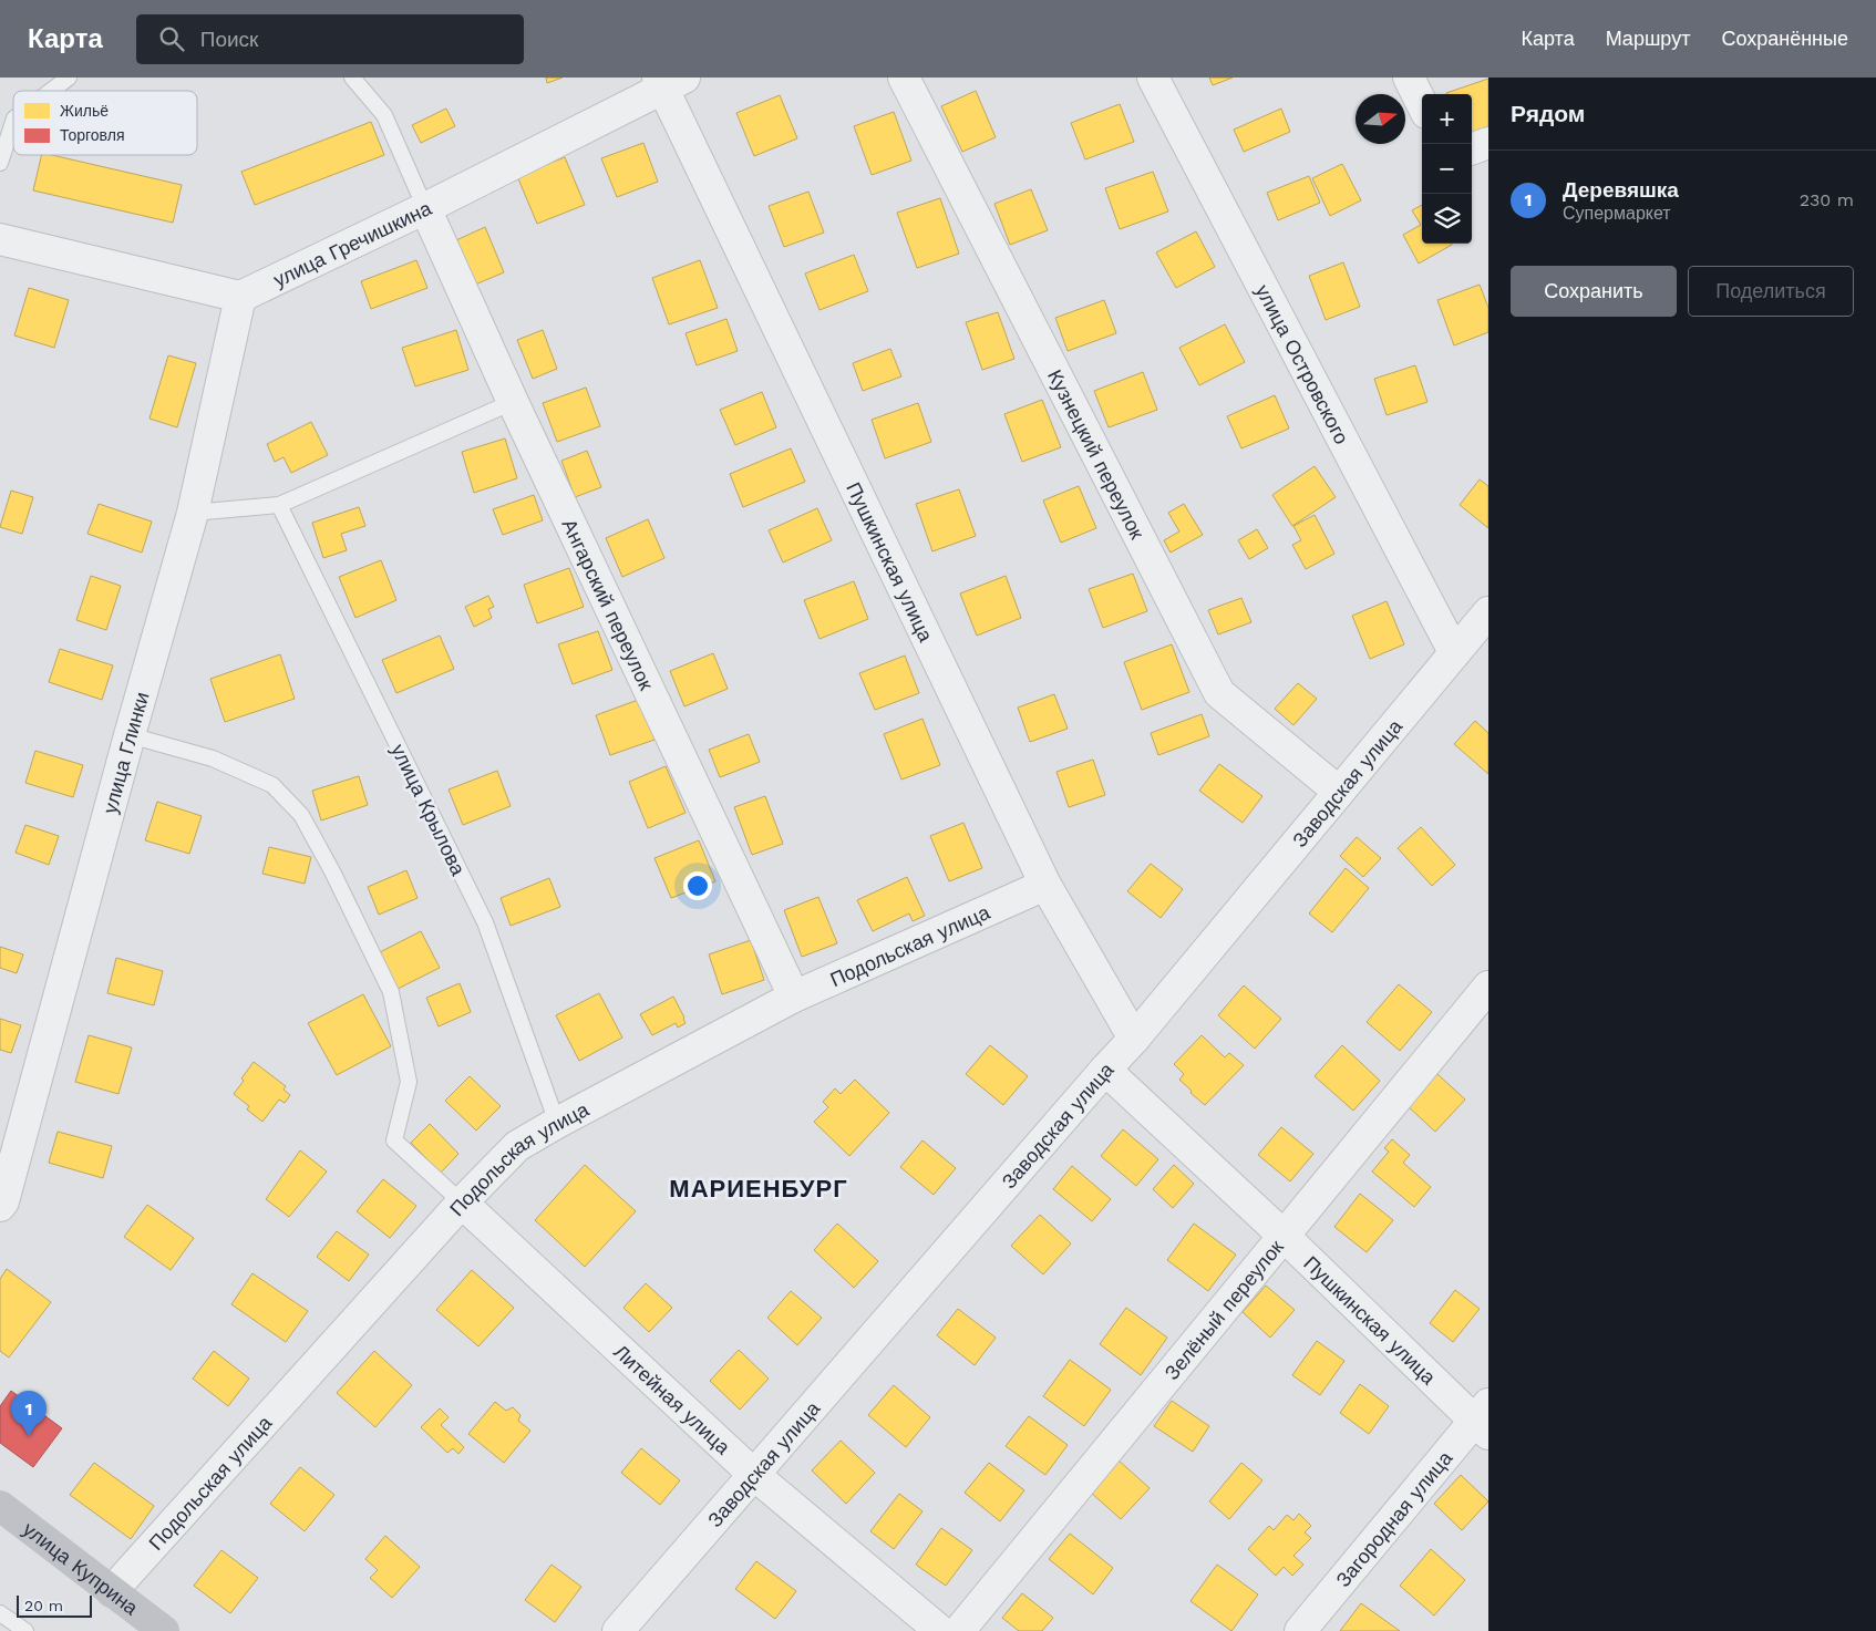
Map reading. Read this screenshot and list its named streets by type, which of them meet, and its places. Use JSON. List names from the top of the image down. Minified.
{"streets":{"street":["улица Гречишкина","улица Островского","Кузнецкий переулок","Пушкинская улица","Ангарский переулок","улица Глинки","Заводская улица","Подольская улица","Зелёный переулок","Литейная улица","Загородная улица","улица Куприна"],"lane":["улица Крылова"]},"crossings":[["улица Гречишкина","Пушкинская улица"],["улица Гречишкина","Ангарский переулок"],["улица Гречишкина","улица Глинки"],["улица Островского","Заводская улица"],["Кузнецкий переулок","Заводская улица"],["Пушкинская улица","Заводская улица"],["Пушкинская улица","Подольская улица"],["Пушкинская улица","Зелёный переулок"],["Пушкинская улица","Загородная улица"],["Ангарский переулок","Подольская улица"],["Заводская улица","Литейная улица"],["улица Крылова","Подольская улица"],["Подольская улица","Литейная улица"],["Подольская улица","улица Куприна"]],"districts":["МАРИЕНБУРГ"],"legend":["Жильё","Торговля"],"scale_bar":"20 m","north":"right","page":{"header":"Карта","search":"Поиск","nav":["Карта","Маршрут","Сохранённые"],"heading":"Рядом","map_buttons":["+","−"],"list":[{"mark":"1","name":"Деревяшка","note":"Супермаркет","value":"230 m"}],"buttons":["Сохранить","Поделиться"],"pins":"1","scale":"20 m"}}
